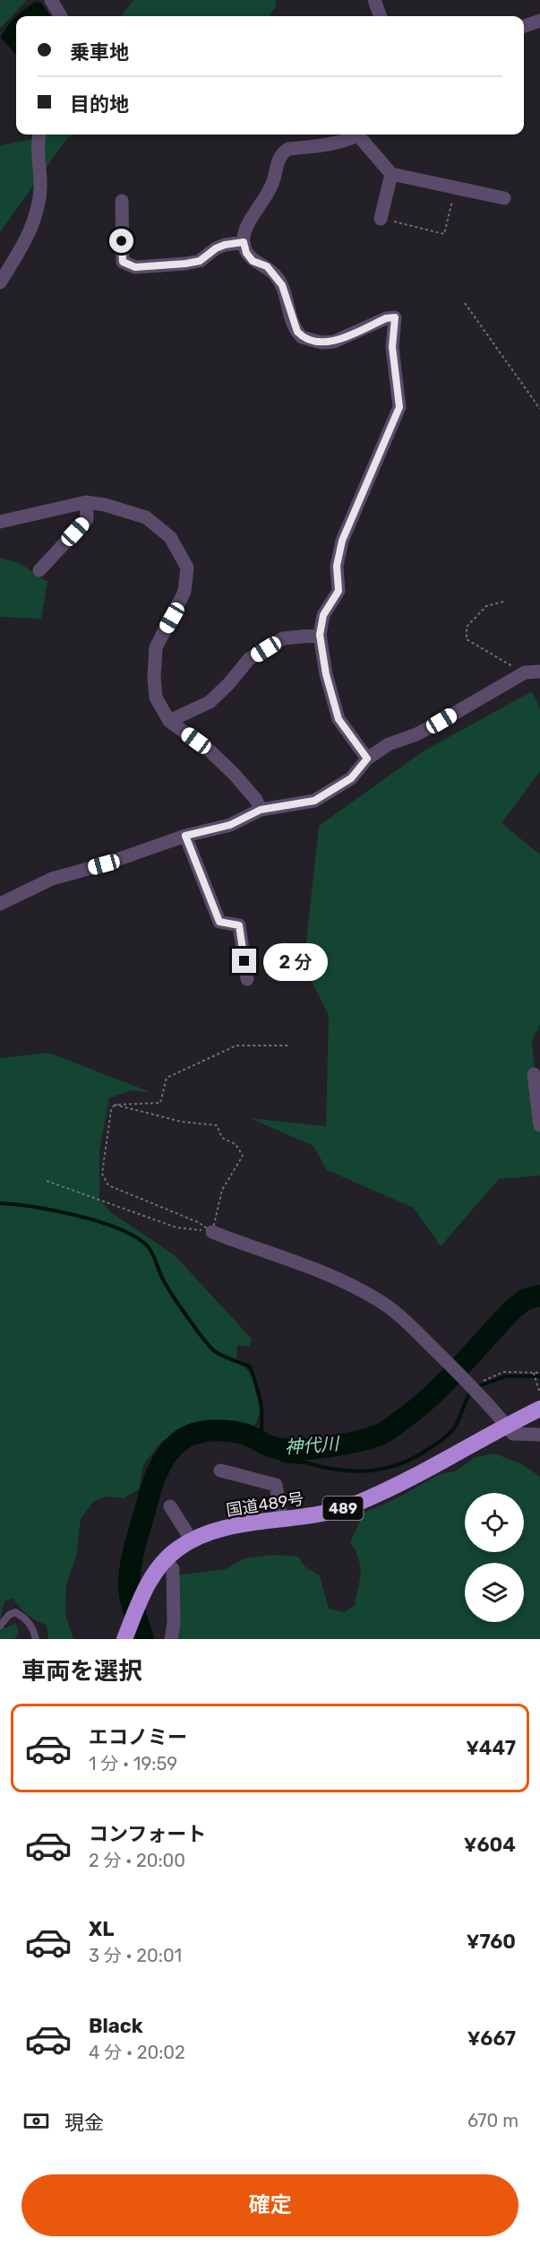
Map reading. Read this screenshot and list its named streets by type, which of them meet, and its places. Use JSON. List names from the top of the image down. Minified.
{"streets":{"highway":["国道489号","489"]},"water":["神代川"],"page":{"banner":["乗車地","目的地"],"bubble":"2 分","heading":"車両を選択","list":[{"name":"エコノミー","note":"1 分 · 19:59","value":"¥447"},{"name":"コンフォート","note":"2 分 · 20:00","value":"¥604"},{"name":"XL","note":"3 分 · 20:01","value":"¥760"},{"name":"Black","note":"4 分 · 20:02","value":"¥667"}],"pay":["現金","670 m"],"buttons":"確定"}}
